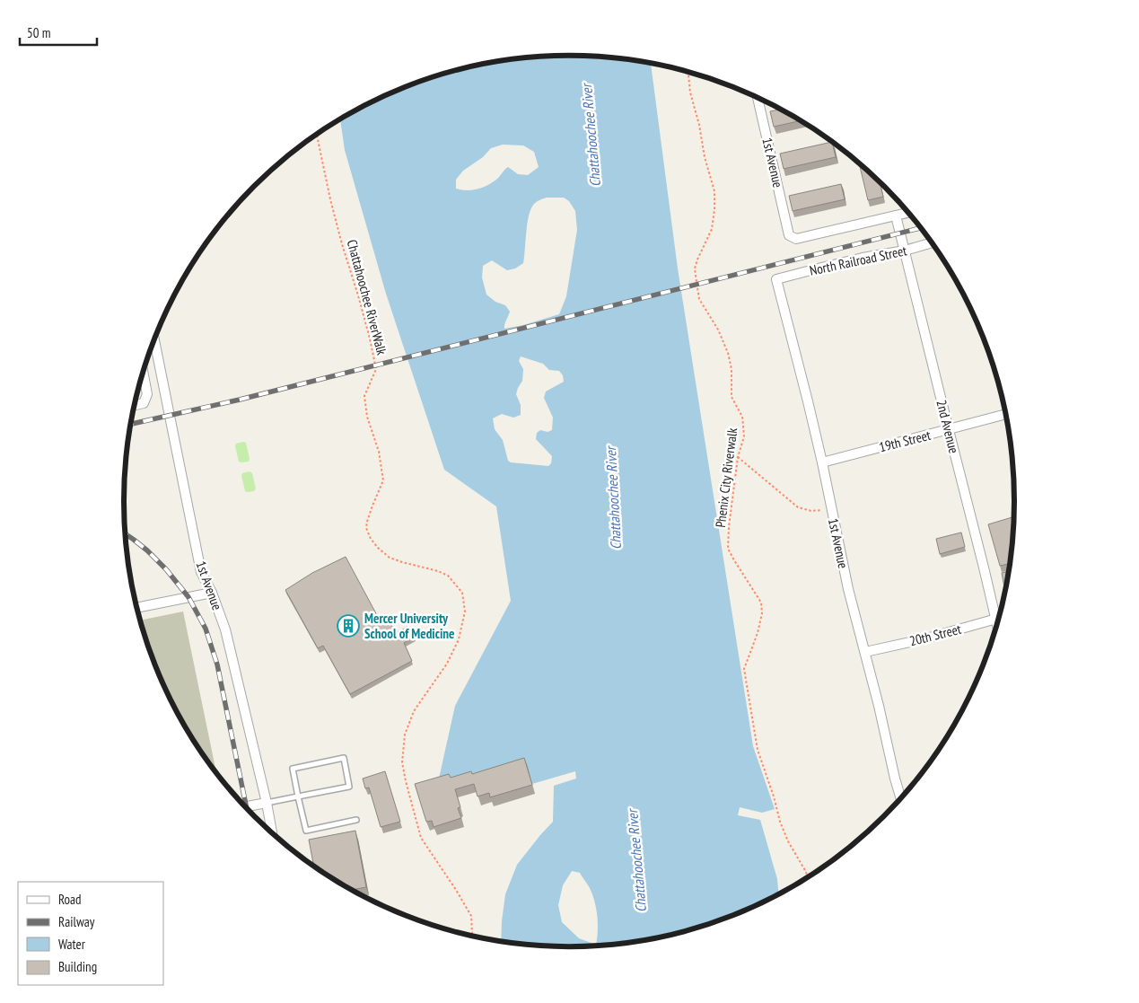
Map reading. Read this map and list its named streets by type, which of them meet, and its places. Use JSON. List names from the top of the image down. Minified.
{"streets":{"street":["1st Avenue","North Railroad Street","2nd Avenue","19th Street","20th Street"],"path":["Chattahoochee RiverWalk","Phenix City Riverwalk"]},"crossings":[["1st Avenue","North Railroad Street"],["1st Avenue","2nd Avenue"],["1st Avenue","19th Street"],["1st Avenue","20th Street"],["North Railroad Street","2nd Avenue"],["2nd Avenue","19th Street"],["2nd Avenue","20th Street"]],"water":["Chattahoochee River"],"places":{"building":["Mercer University School of Medicine"]},"legend":["Road","Railway","Water","Building"],"scale_bar":"50 m"}
